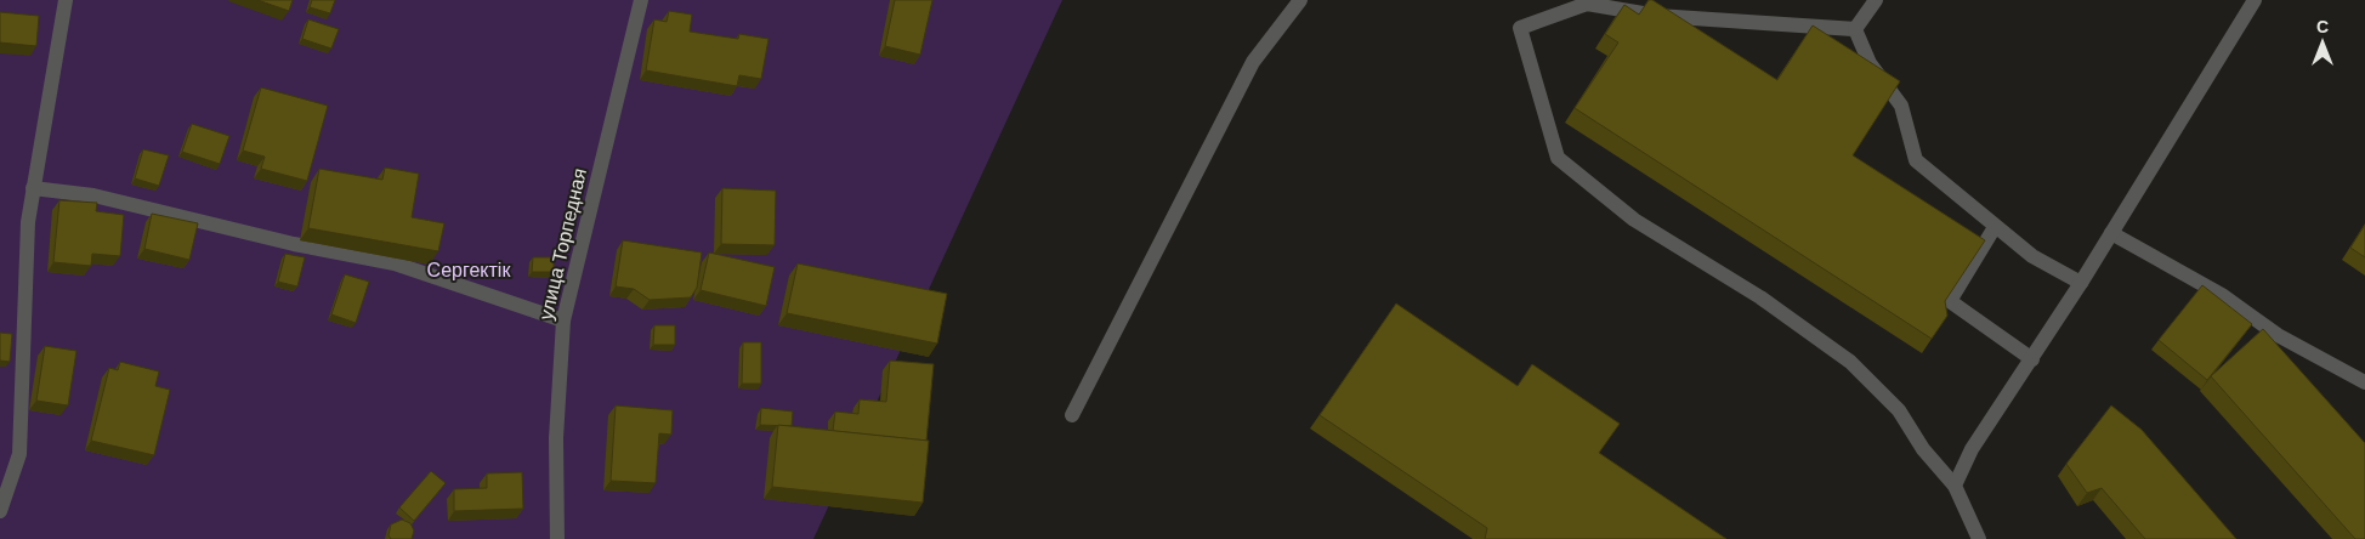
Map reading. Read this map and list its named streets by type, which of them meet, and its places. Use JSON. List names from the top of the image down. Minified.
{"streets":{"street":["улица Торпедная"]},"parks":["Сергектік"],"north":"top"}
